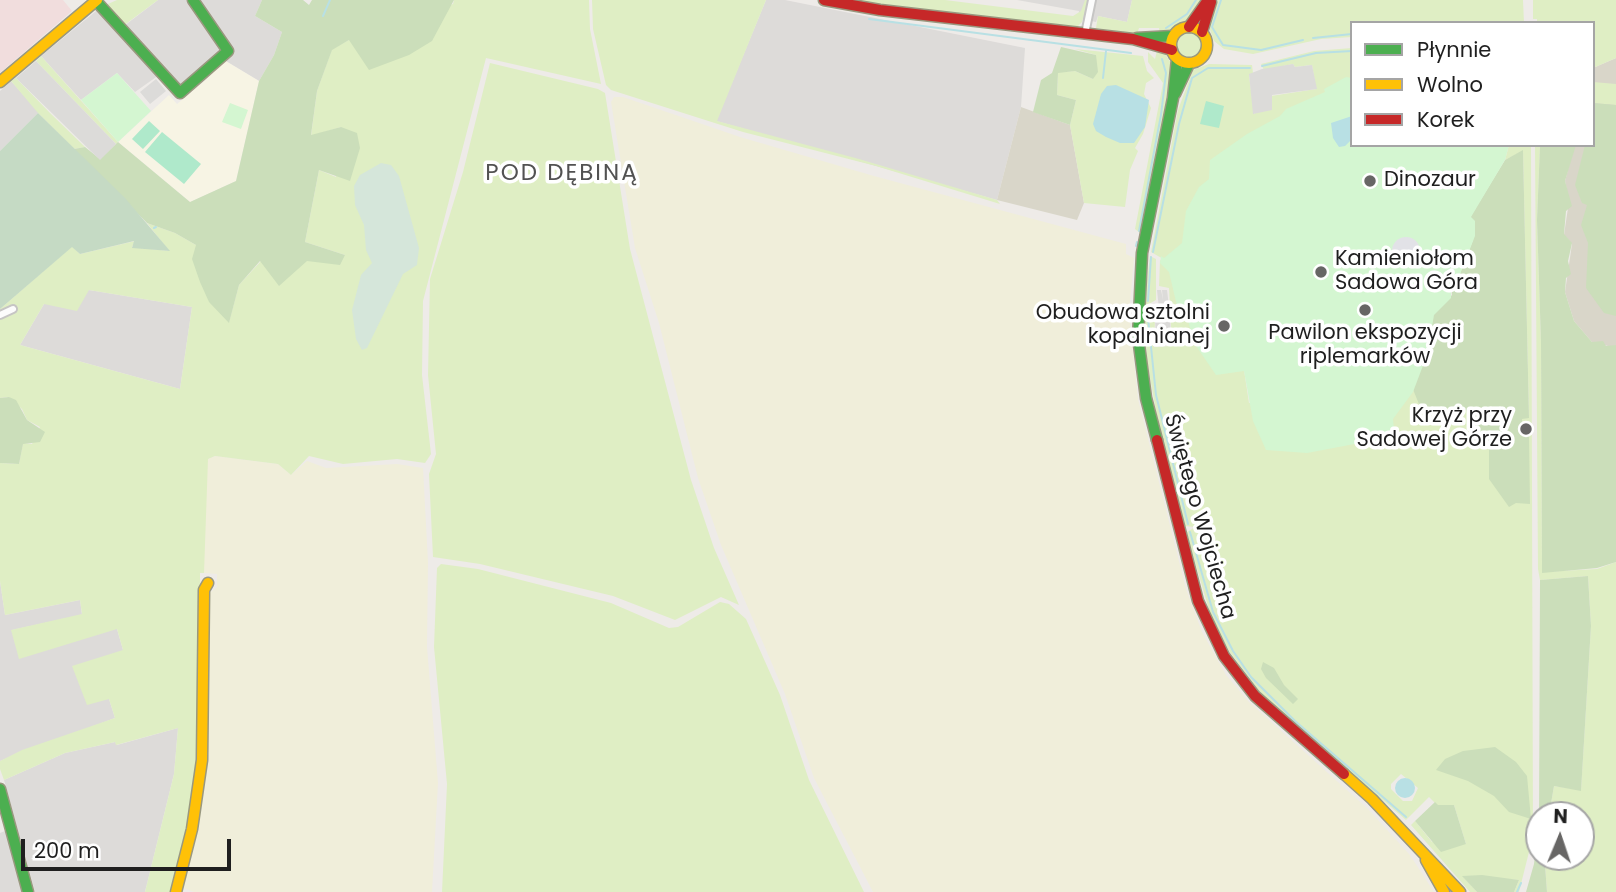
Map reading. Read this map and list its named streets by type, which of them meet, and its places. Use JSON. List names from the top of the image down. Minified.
{"streets":{"street":["Świętego Wojciecha"]},"districts":["POD DĘBINĄ"],"places":["Dinozaur","Kamieniołom Sadowa Góra","Pawilon ekspozycji riplemarków","Obudowa sztolni kopalnianej","Krzyż przy Sadowej Górze"],"legend":["Płynnie","Wolno","Korek"],"scale_bar":"200 m","north":"top"}
